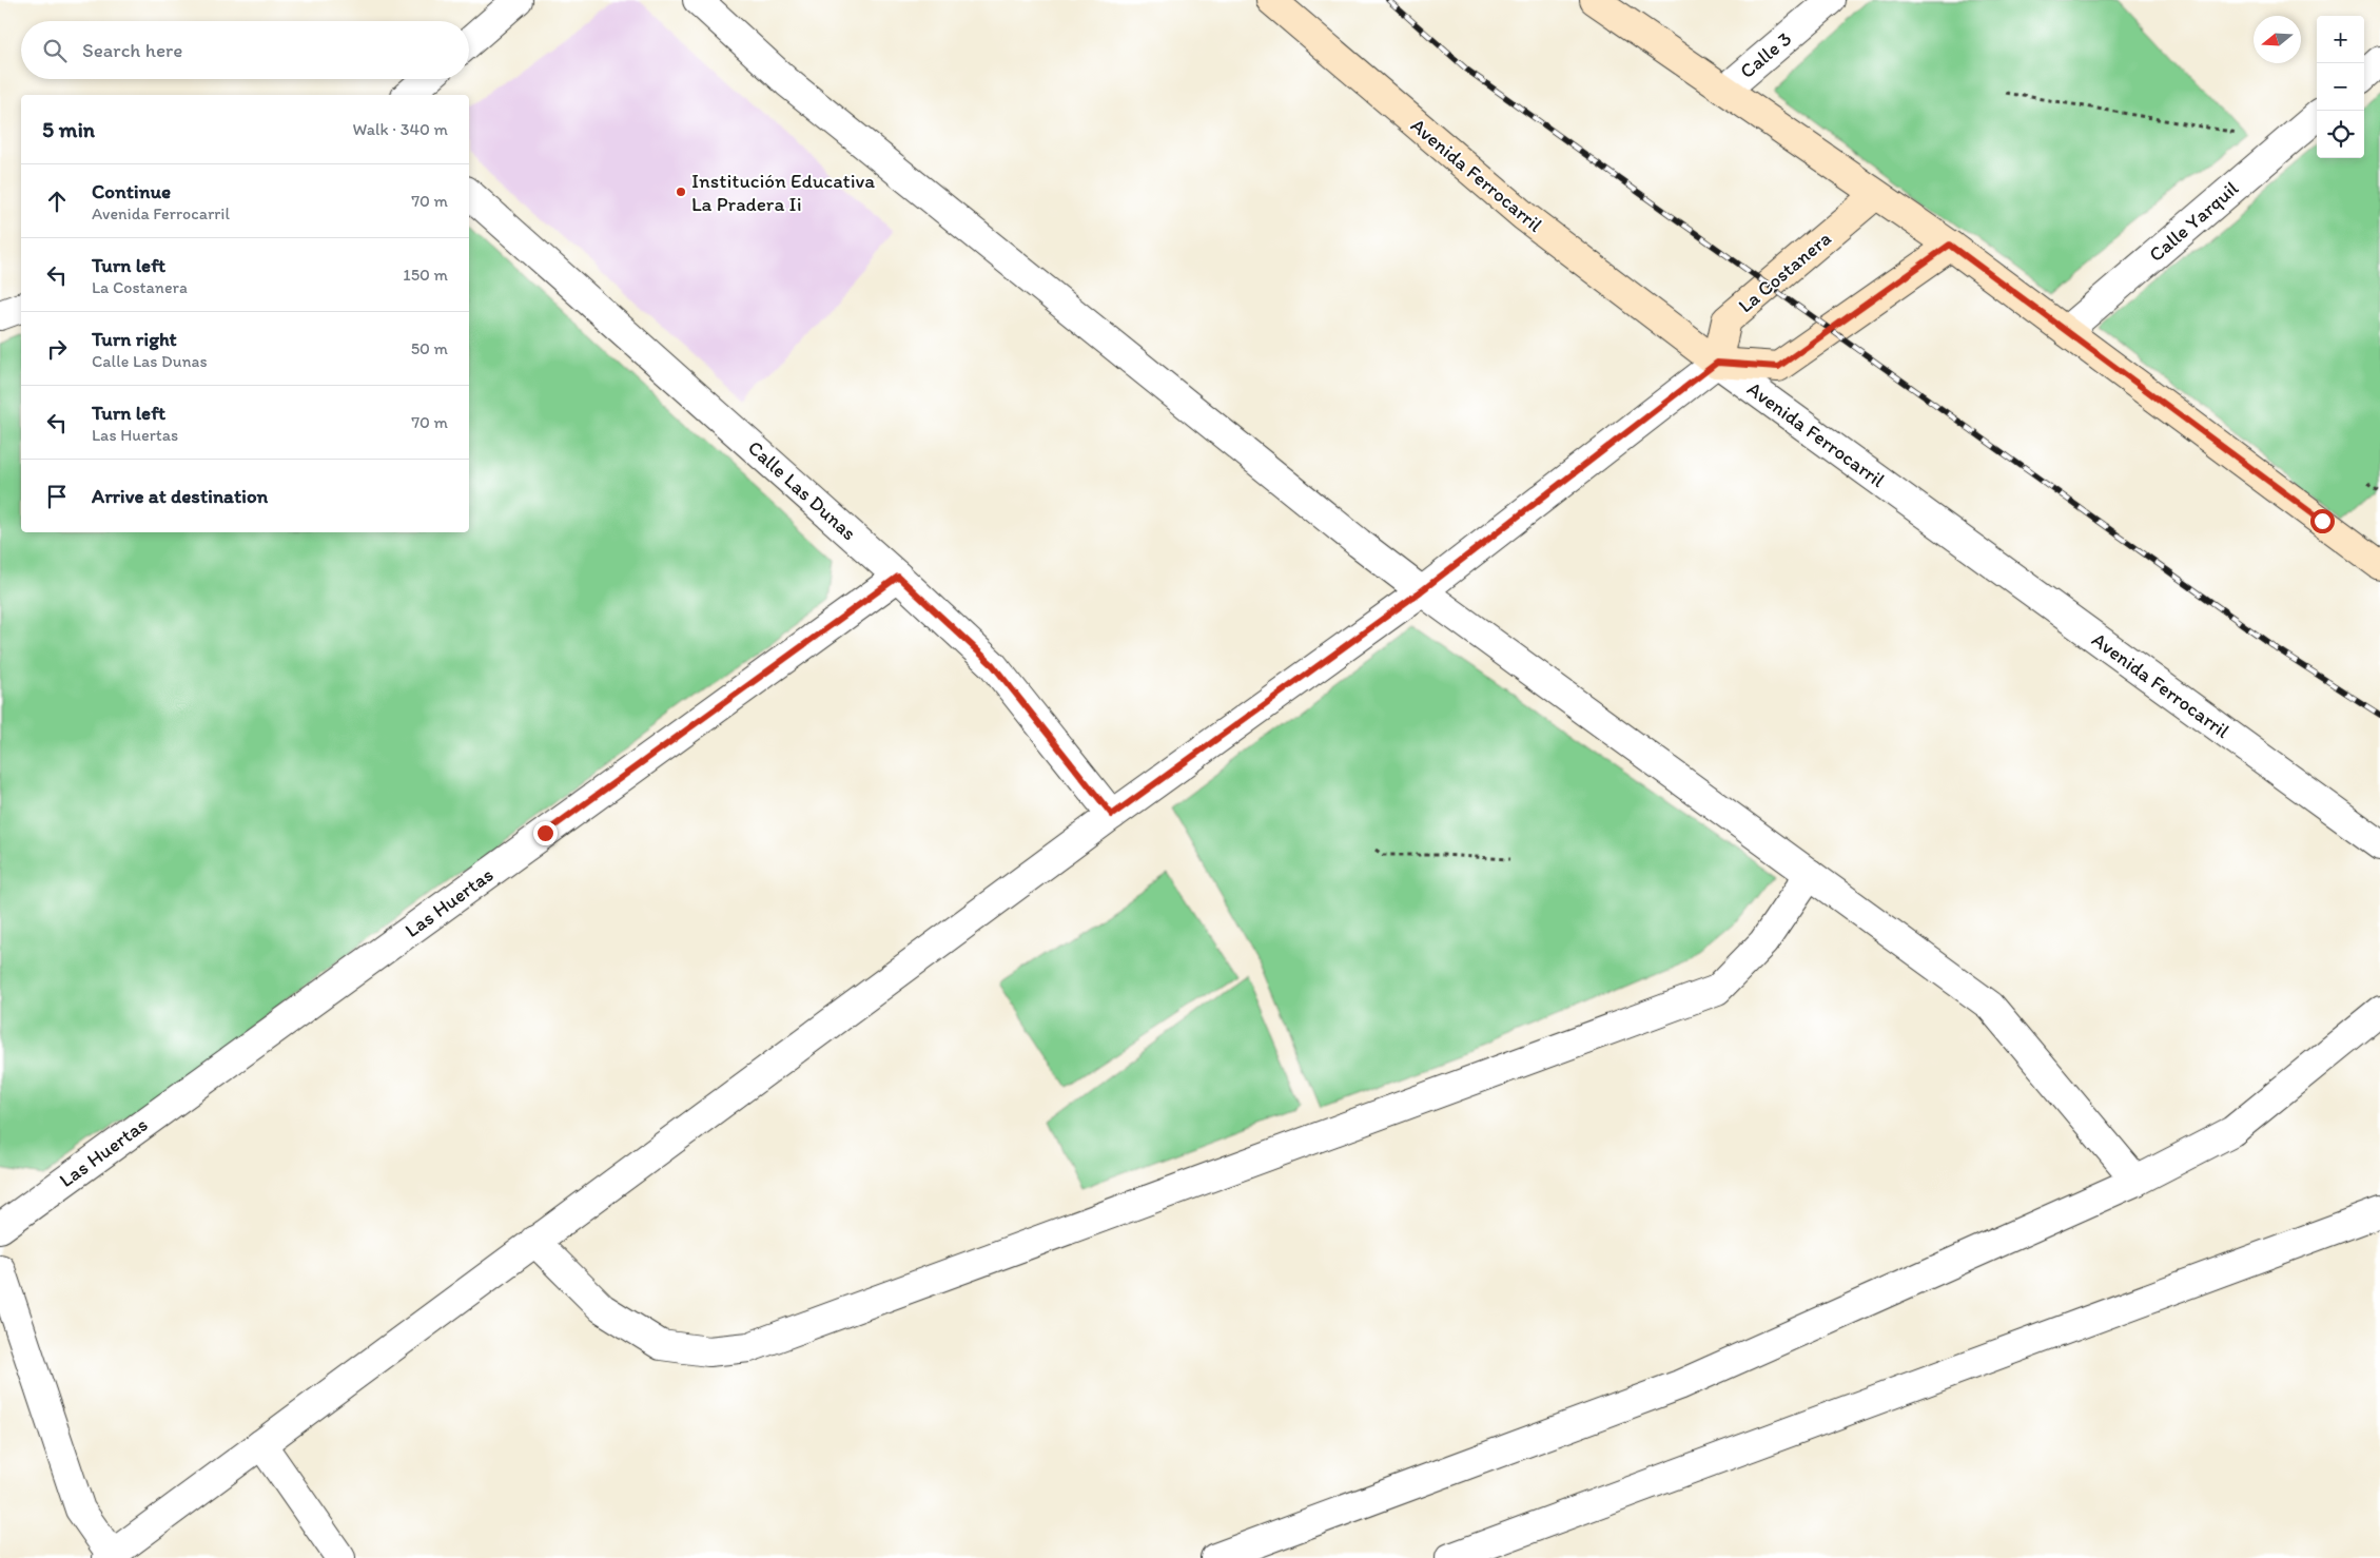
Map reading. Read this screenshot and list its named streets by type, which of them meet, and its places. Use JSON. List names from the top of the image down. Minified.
{"streets":{"street":["Calle 3","Avenida Ferrocarril","Calle Yarquil","La Costanera","Calle Las Dunas","Las Huertas"]},"crossings":[["Avenida Ferrocarril","La Costanera"],["Calle Las Dunas","Las Huertas"]],"places":["Institución Educativa La Pradera Ii"],"north":"left","page":{"map_buttons":["+","−"],"search":"Search here","heading":["5 min","Walk · 340 m"],"list":[["Continue","Avenida Ferrocarril","70 m"],["Turn left","La Costanera","150 m"],["Turn right","Calle Las Dunas","50 m"],["Turn left","Las Huertas","70 m"],"Arrive at destination"]}}
